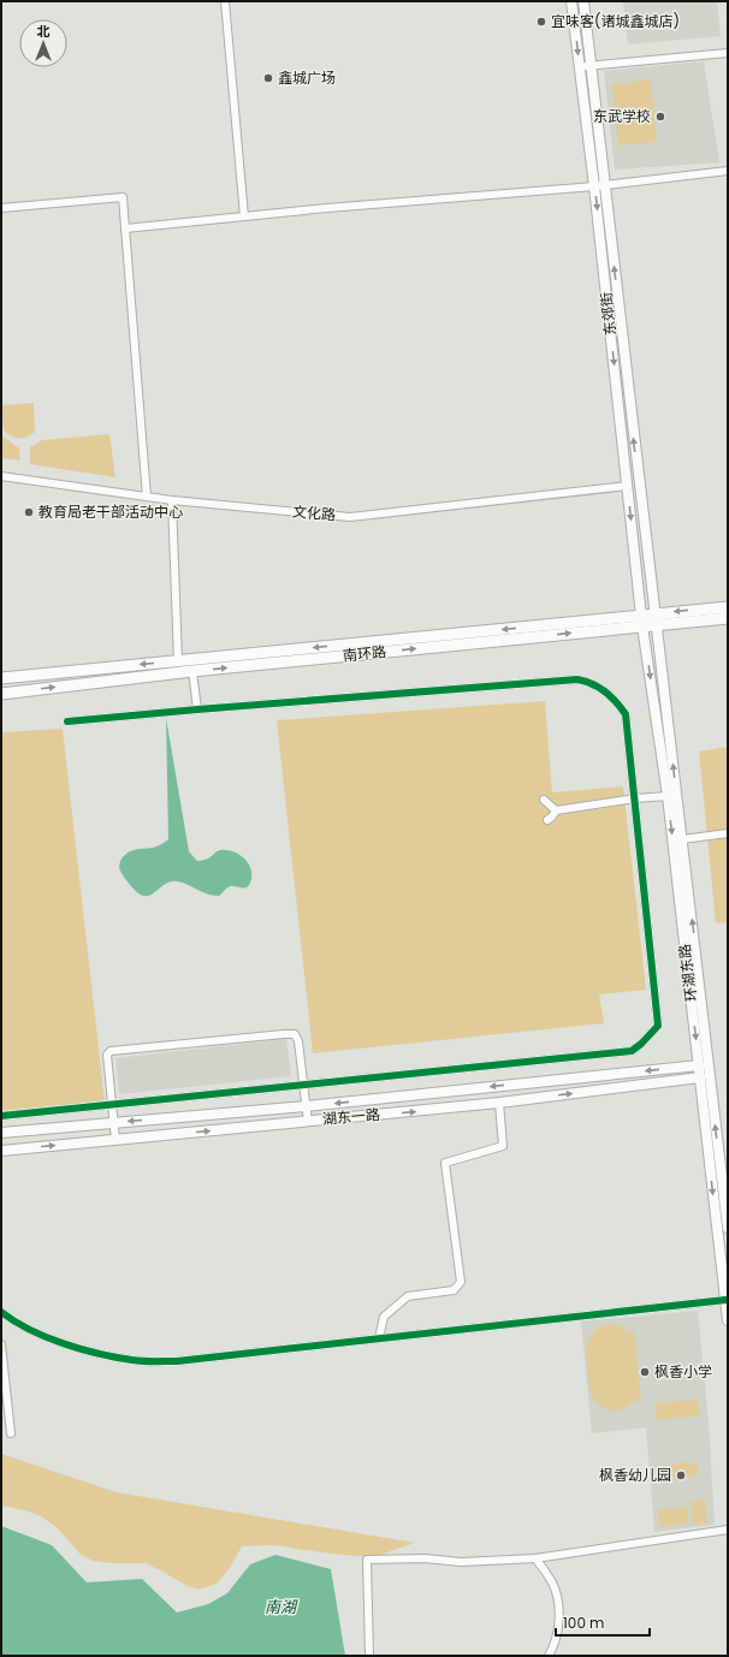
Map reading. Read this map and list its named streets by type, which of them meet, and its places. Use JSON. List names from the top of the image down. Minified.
{"streets":{"highway":["南环路"],"main road":["东郊街","环湖东路","湖东一路"],"street":["文化路"]},"crossings":[["东郊街","文化路"],["东郊街","南环路"],["东郊街","环湖东路"],["南环路","环湖东路"],["环湖东路","湖东一路"]],"water":["南湖"],"places":["宜味客(诸城鑫城店)","鑫城广场","东武学校","教育局老干部活动中心","枫香小学","枫香幼儿园"],"scale_bar":"100 m","north":"top"}
